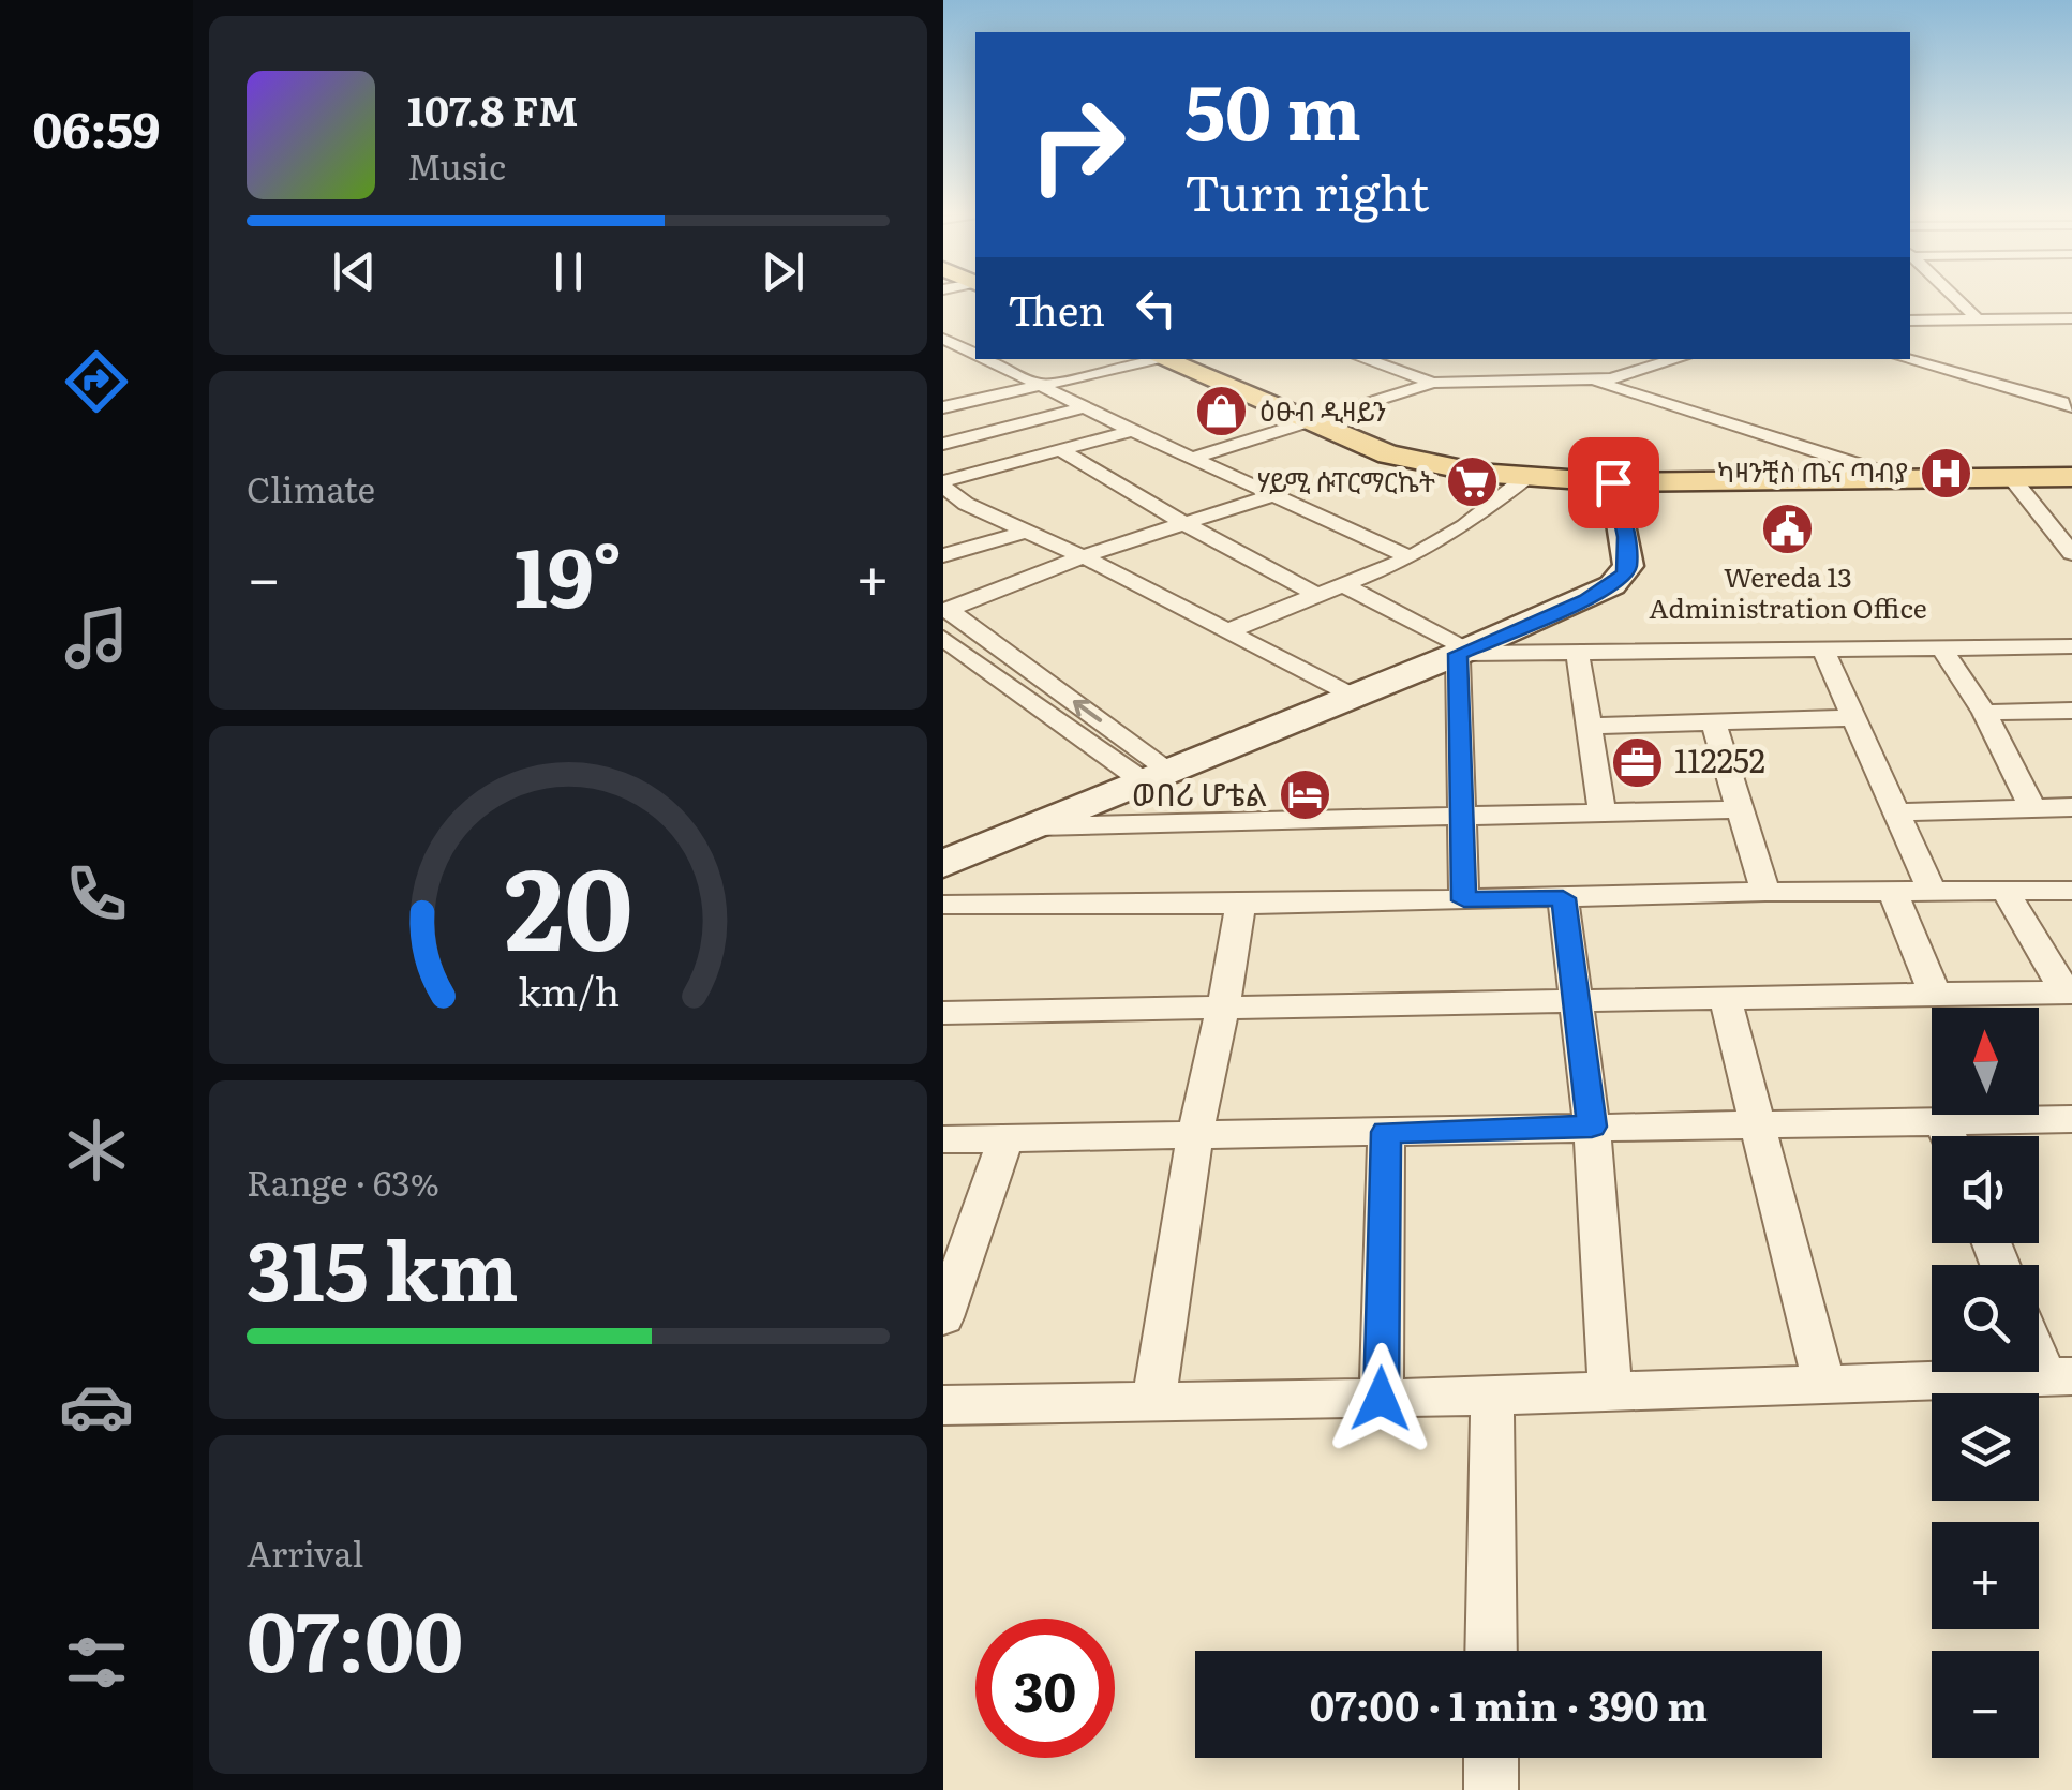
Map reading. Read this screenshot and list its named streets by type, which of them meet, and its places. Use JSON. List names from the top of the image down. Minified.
{"places":{"shop":["ዕፁብ ዲዛይን"],"hospital":["ካዛንቺስ ጤና ጣብያ"],"supermarket":["ሃይሚ ሱፐርማርኬት"],"public building":["Wereda 13 Administration Office"],"office":["112252"],"hotel":["ወበሪ ሆቴል"]},"north":"top","page":{"tabs":"06:59","turn":["50 m","Turn right"],"song":["107.8 FM","Music"],"then":"Then","tile":["Climate",["Range · 63%","315 km"],["Arrival","07:00"]],"heat":["−","19°","+"],"map_buttons":["+","−"],"limit":"30","trip":"07:00 · 1 min · 390 m","gauge":["20","km/h"]}}
